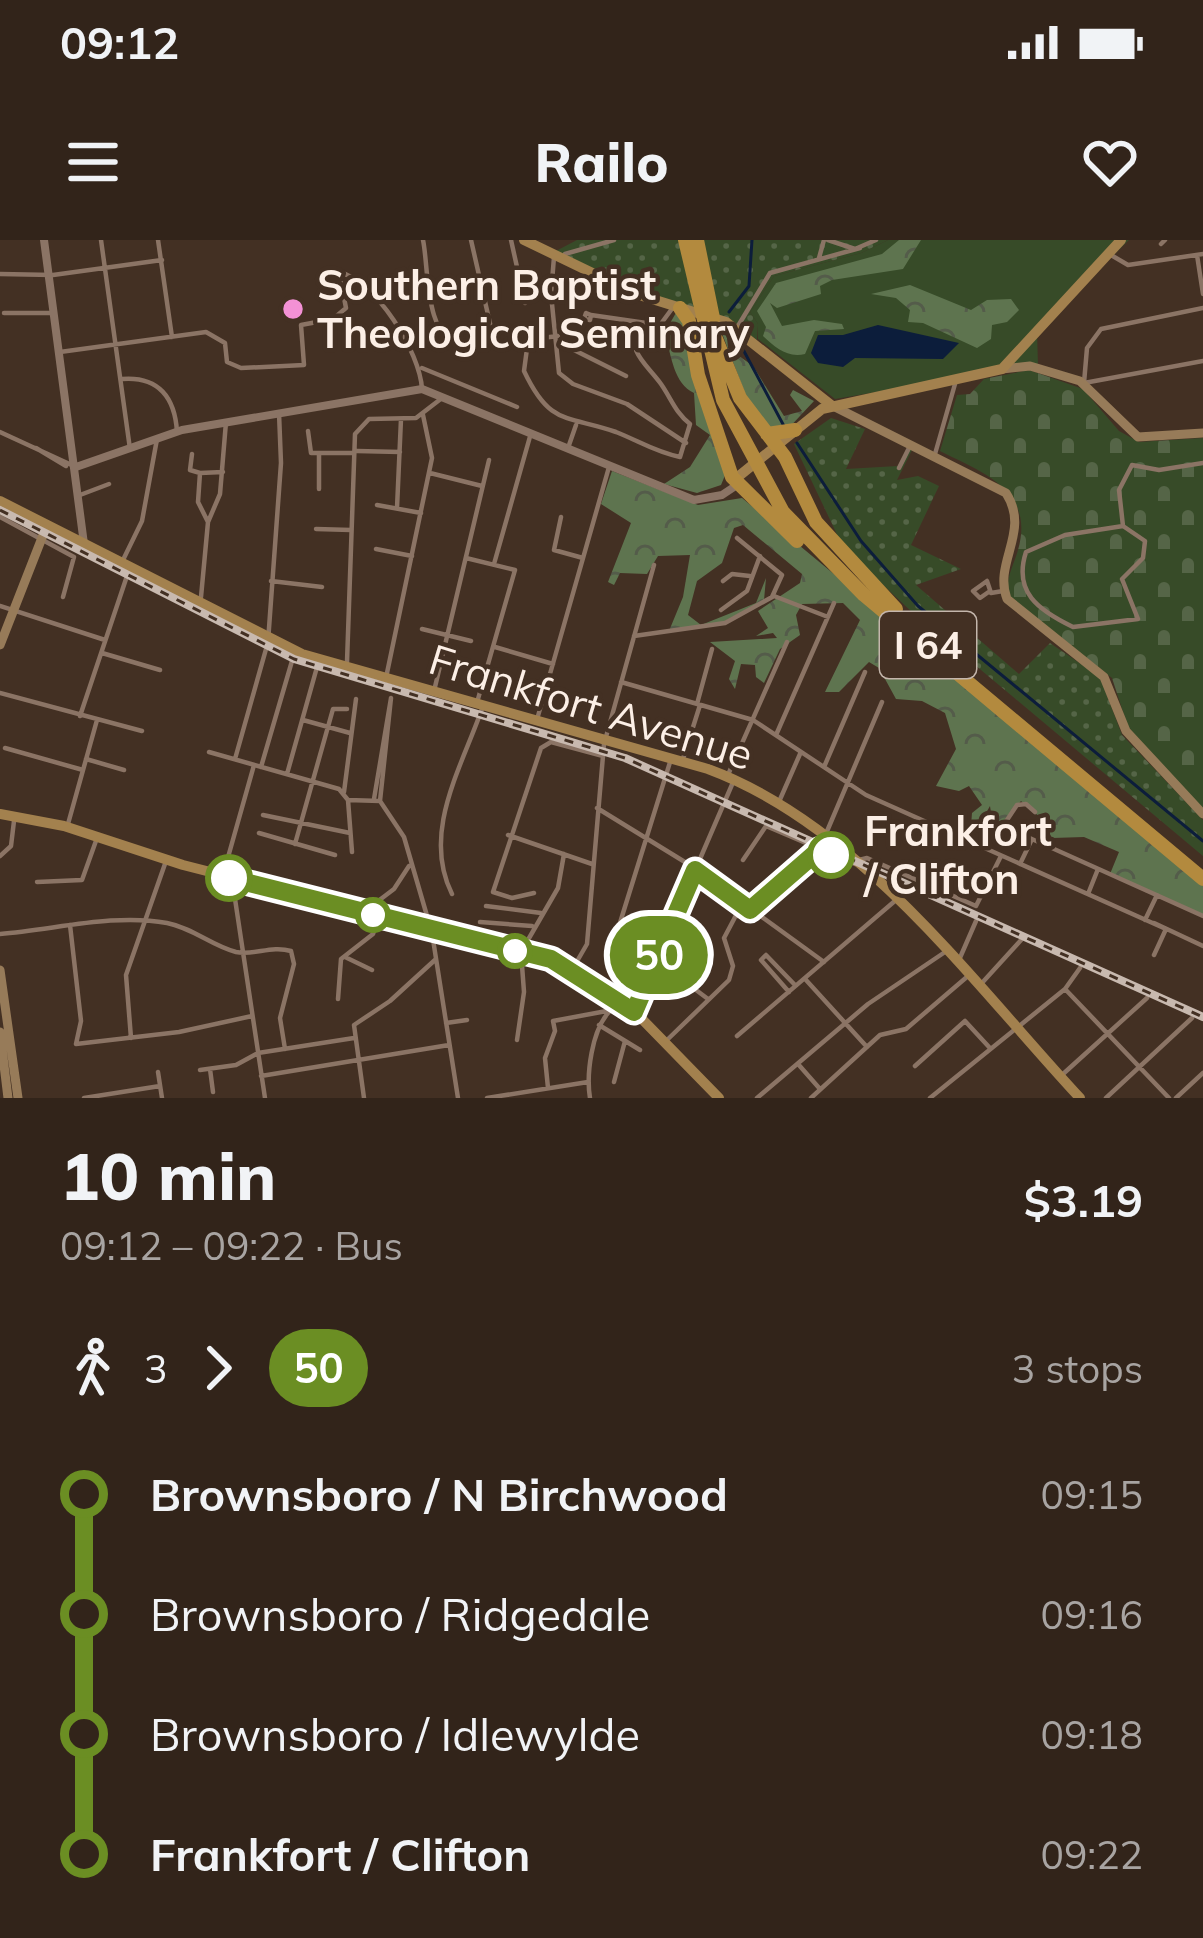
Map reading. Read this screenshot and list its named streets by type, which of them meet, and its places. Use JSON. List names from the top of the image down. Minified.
{"streets":{"highway":["I 64"],"main road":["Frankfort Avenue"]},"places":["Southern Baptist Theological Seminary","Frankfort / Clifton"],"lines":["bus line 50"],"page":{"status":"09:12","header":"Railo","on_map":"50","heading":["10 min","09:12 – 09:22 · Bus","$3.19"],"legs":["3","50","3 stops"],"list":[{"name":"Brownsboro / N Birchwood","value":"09:15"},{"name":"Brownsboro / Ridgedale","value":"09:16"},{"name":"Brownsboro / Idlewylde","value":"09:18"},{"name":"Frankfort / Clifton","value":"09:22"}]}}
